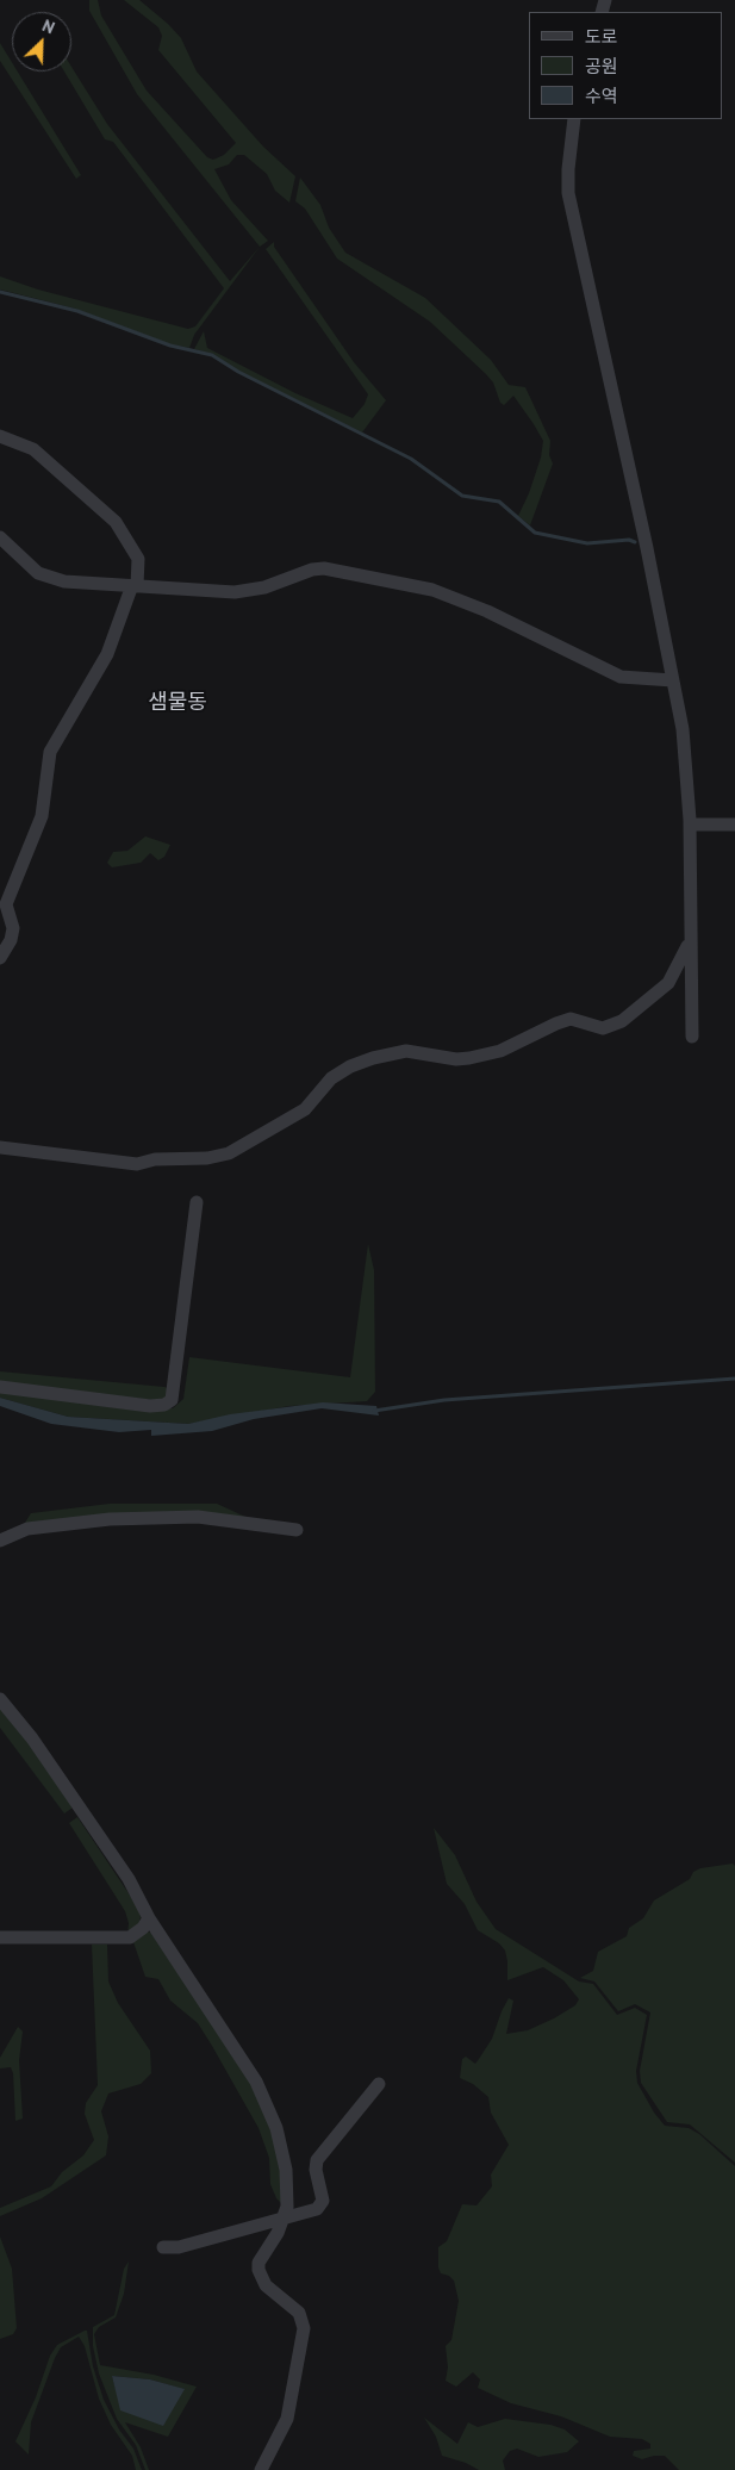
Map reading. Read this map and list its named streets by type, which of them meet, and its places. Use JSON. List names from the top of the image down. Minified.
{"districts":["샘물동"],"legend":["도로","공원","수역"],"north":"top right"}
